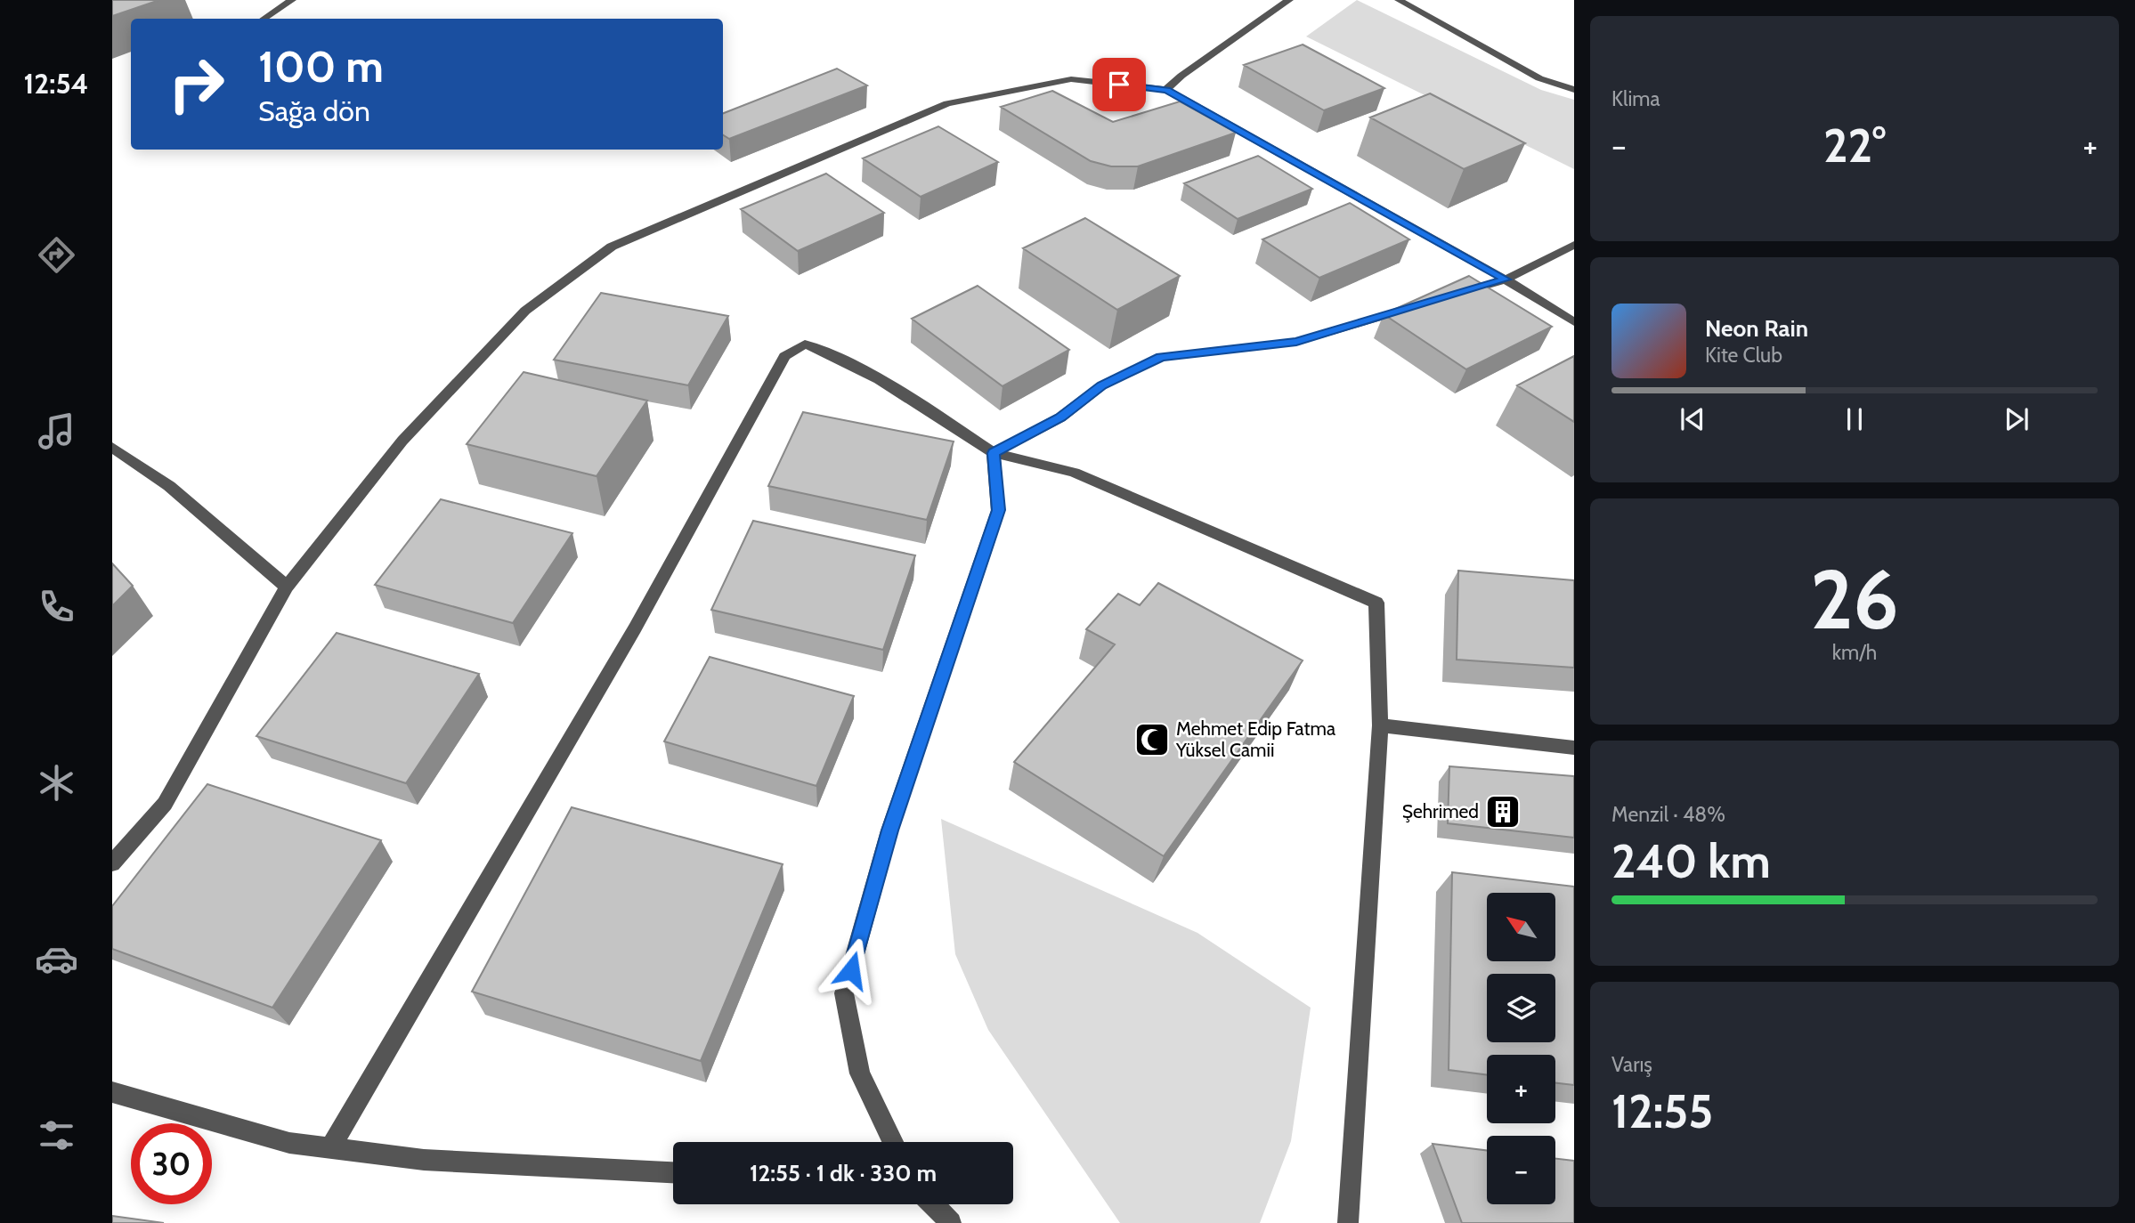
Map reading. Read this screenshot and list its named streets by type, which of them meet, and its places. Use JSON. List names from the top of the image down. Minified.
{"places":{"mosque":["Mehmet Edip Fatma Yüksel Camii"],"building":["Şehrimed"]},"north":"top left","page":{"tabs":"12:54","tile":["Klima",["26","km/h"],["Menzil · 48%","240 km"],["Varış","12:55"]],"turn":["100 m","Sağa dön"],"heat":["−","22°","+"],"song":["Neon Rain","Kite Club"],"map_buttons":["+","−"],"limit":"30","trip":"12:55 · 1 dk · 330 m"}}
